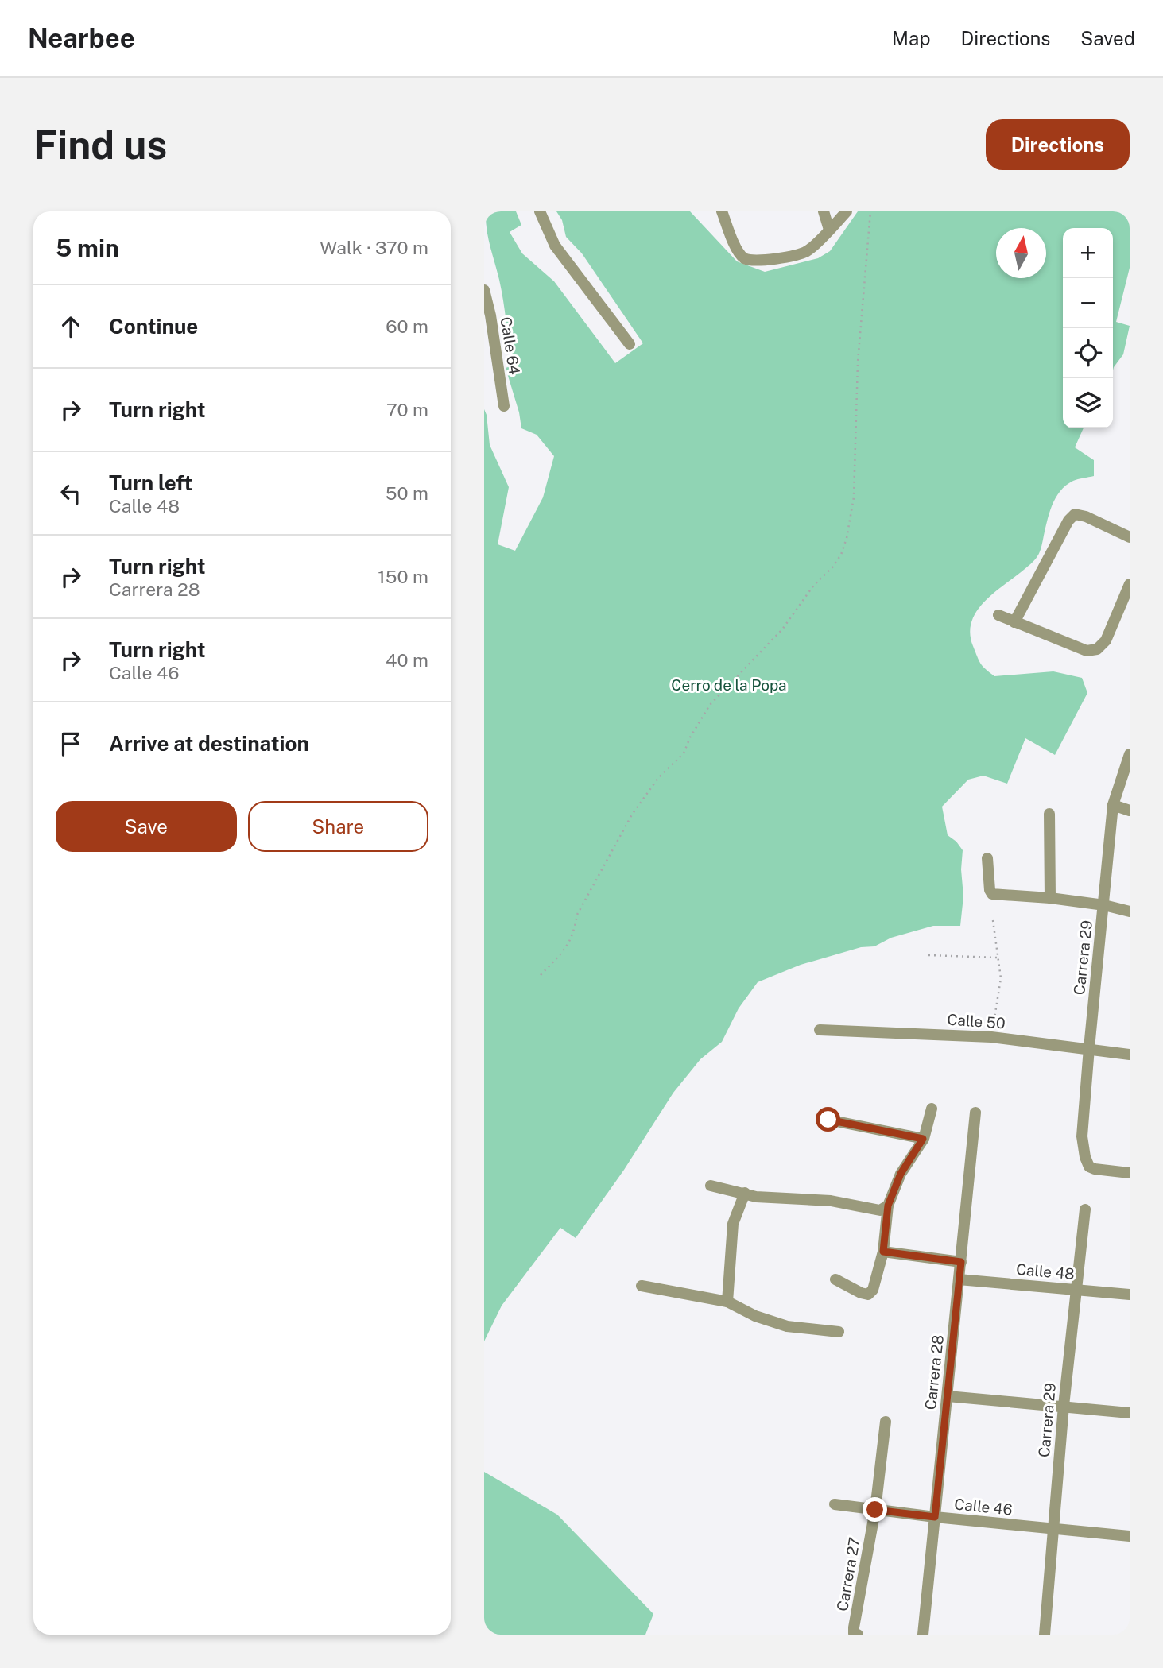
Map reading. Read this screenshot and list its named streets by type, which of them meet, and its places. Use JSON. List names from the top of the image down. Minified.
{"streets":{"street":["Calle 64","Carrera 29","Calle 50","Calle 48","Carrera 28","Calle 46","Carrera 27"]},"crossings":[["Carrera 29","Calle 50"],["Carrera 29","Calle 48"],["Carrera 29","Calle 46"],["Calle 48","Carrera 28"],["Carrera 28","Calle 46"],["Calle 46","Carrera 27"]],"parks":["Cerro de la Popa"],"north":"top","page":{"header":"Nearbee","nav":["Map","Directions","Saved"],"buttons":["Directions",["Save","Share"]],"title":"Find us","heading":["5 min","Walk · 370 m"],"map_buttons":["+","−"],"list":[["Continue","60 m"],["Turn right","70 m"],["Turn left","Calle 48","50 m"],["Turn right","Carrera 28","150 m"],["Turn right","Calle 46","40 m"],"Arrive at destination"]}}
